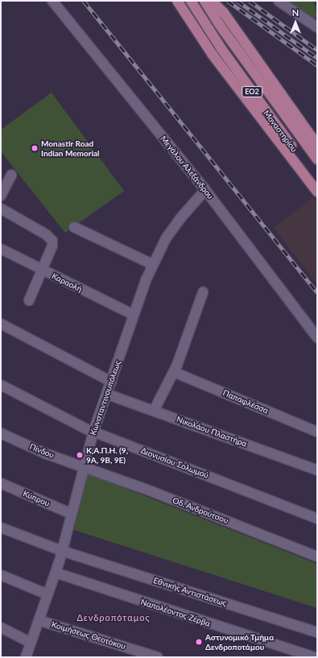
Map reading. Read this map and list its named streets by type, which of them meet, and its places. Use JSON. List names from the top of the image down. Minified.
{"streets":{"main road":["ΕΟ2","Μοναστηρίου"],"street":["Μεγάλου Αλεξάνδρου","Καραολή","Κωνσταντινουπόλεως","Παπαφλέσσα","Νικολάου Πλαστήρα","Πίνδου","Διονυσίου Σολωμού","Κύπρου","Οδ. Ανδρούτσου","Εθνικής Αντιστάσεως","Ναπολέοντος Ζέρβα","Κοιμήσεως Θεοτόκου"]},"crossings":[["Μεγάλου Αλεξάνδρου","Κωνσταντινουπόλεως"],["Καραολή","Κωνσταντινουπόλεως"],["Κωνσταντινουπόλεως","Νικολάου Πλαστήρα"],["Κωνσταντινουπόλεως","Πίνδου"],["Κωνσταντινουπόλεως","Διονυσίου Σολωμού"],["Κωνσταντινουπόλεως","Κύπρου"],["Κωνσταντινουπόλεως","Οδ. Ανδρούτσου"],["Κωνσταντινουπόλεως","Εθνικής Αντιστάσεως"],["Κωνσταντινουπόλεως","Ναπολέοντος Ζέρβα"],["Κωνσταντινουπόλεως","Κοιμήσεως Θεοτόκου"],["Πίνδου","Οδ. Ανδρούτσου"]],"districts":["Δενδροπόταμος"],"places":["Monastir Road Indian Memorial","Κ,Α.Π.Η. (9, 9Α, 9Β, 9Ε)","Αστυνομικό Τμήμα Δενδροποτάμου"],"north":"top"}
